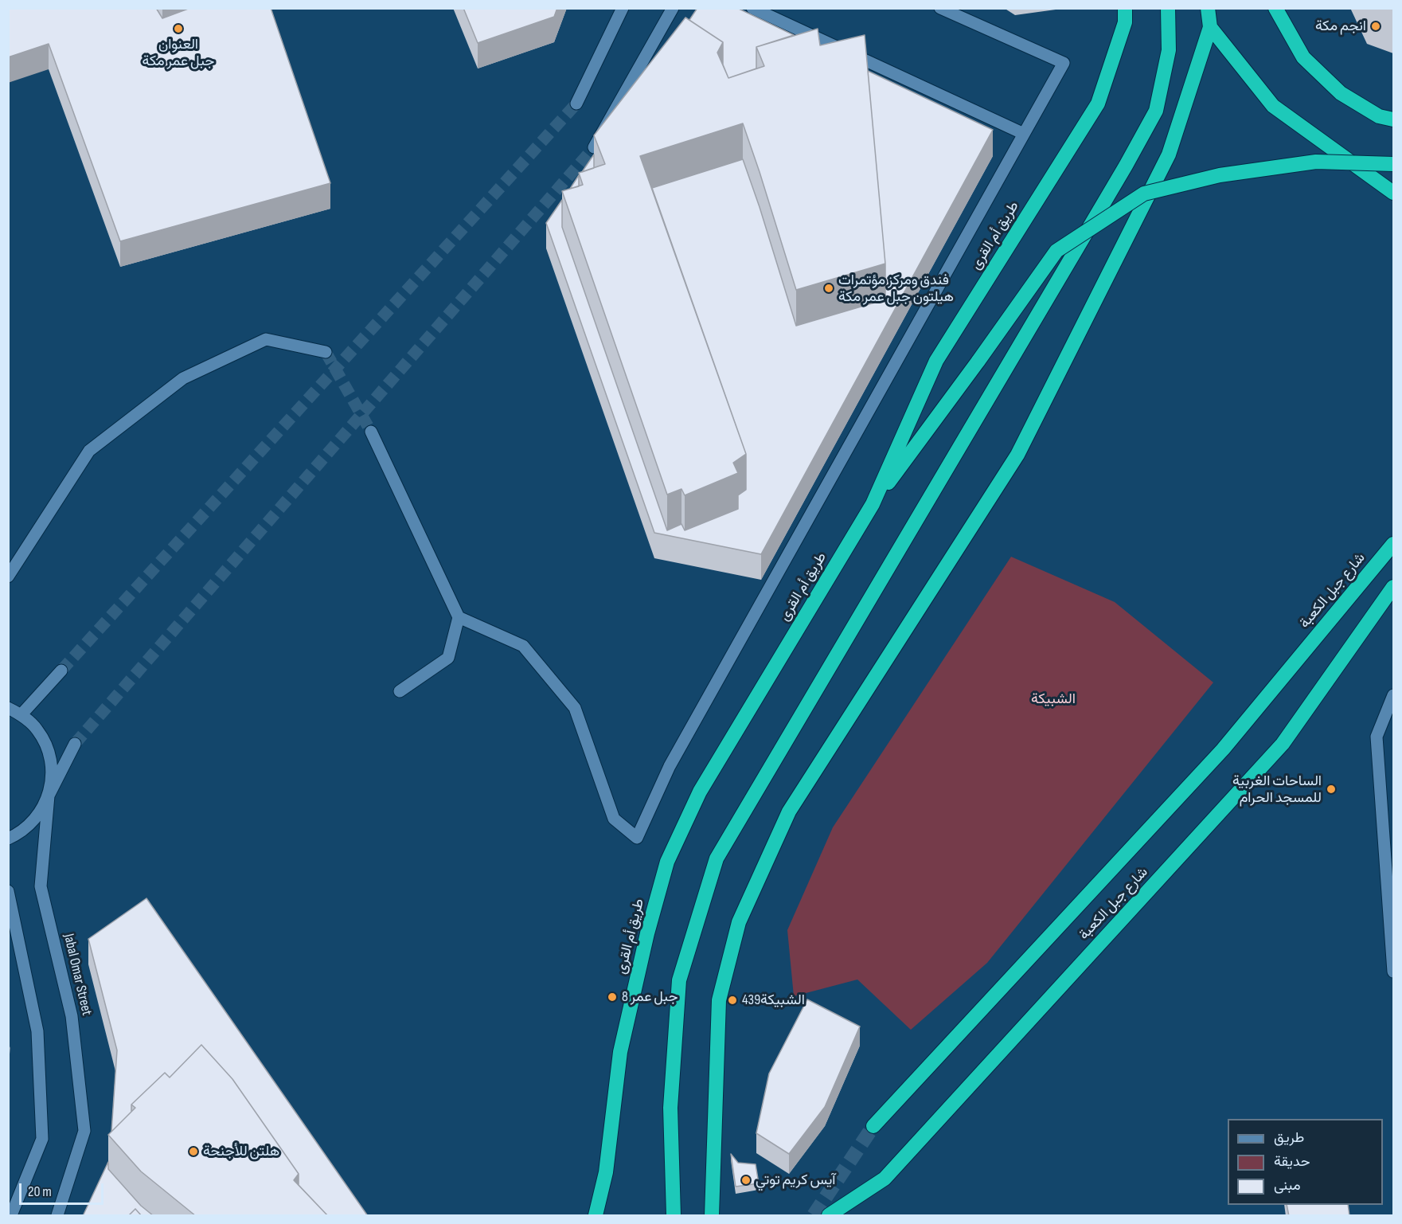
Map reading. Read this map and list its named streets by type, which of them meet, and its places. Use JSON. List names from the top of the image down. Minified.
{"streets":{"highway":["طريق أم القرى","شارع جبل الكعبة"],"street":["Jabal Omar Street"]},"parks":["الشبيكة"],"places":["انجم مكة","العنوان جبل عمر مكة","فندق ومركز مؤتمرات هيلتون جبل عمر مكة","الساحات الغربية للمسجد الحرام","جبل عمر 8","الشبيكة439","هلتن للأجنحة","آيس كريم توتي"],"legend":["طريق","حديقة","مبنى"],"scale_bar":"20 m"}
